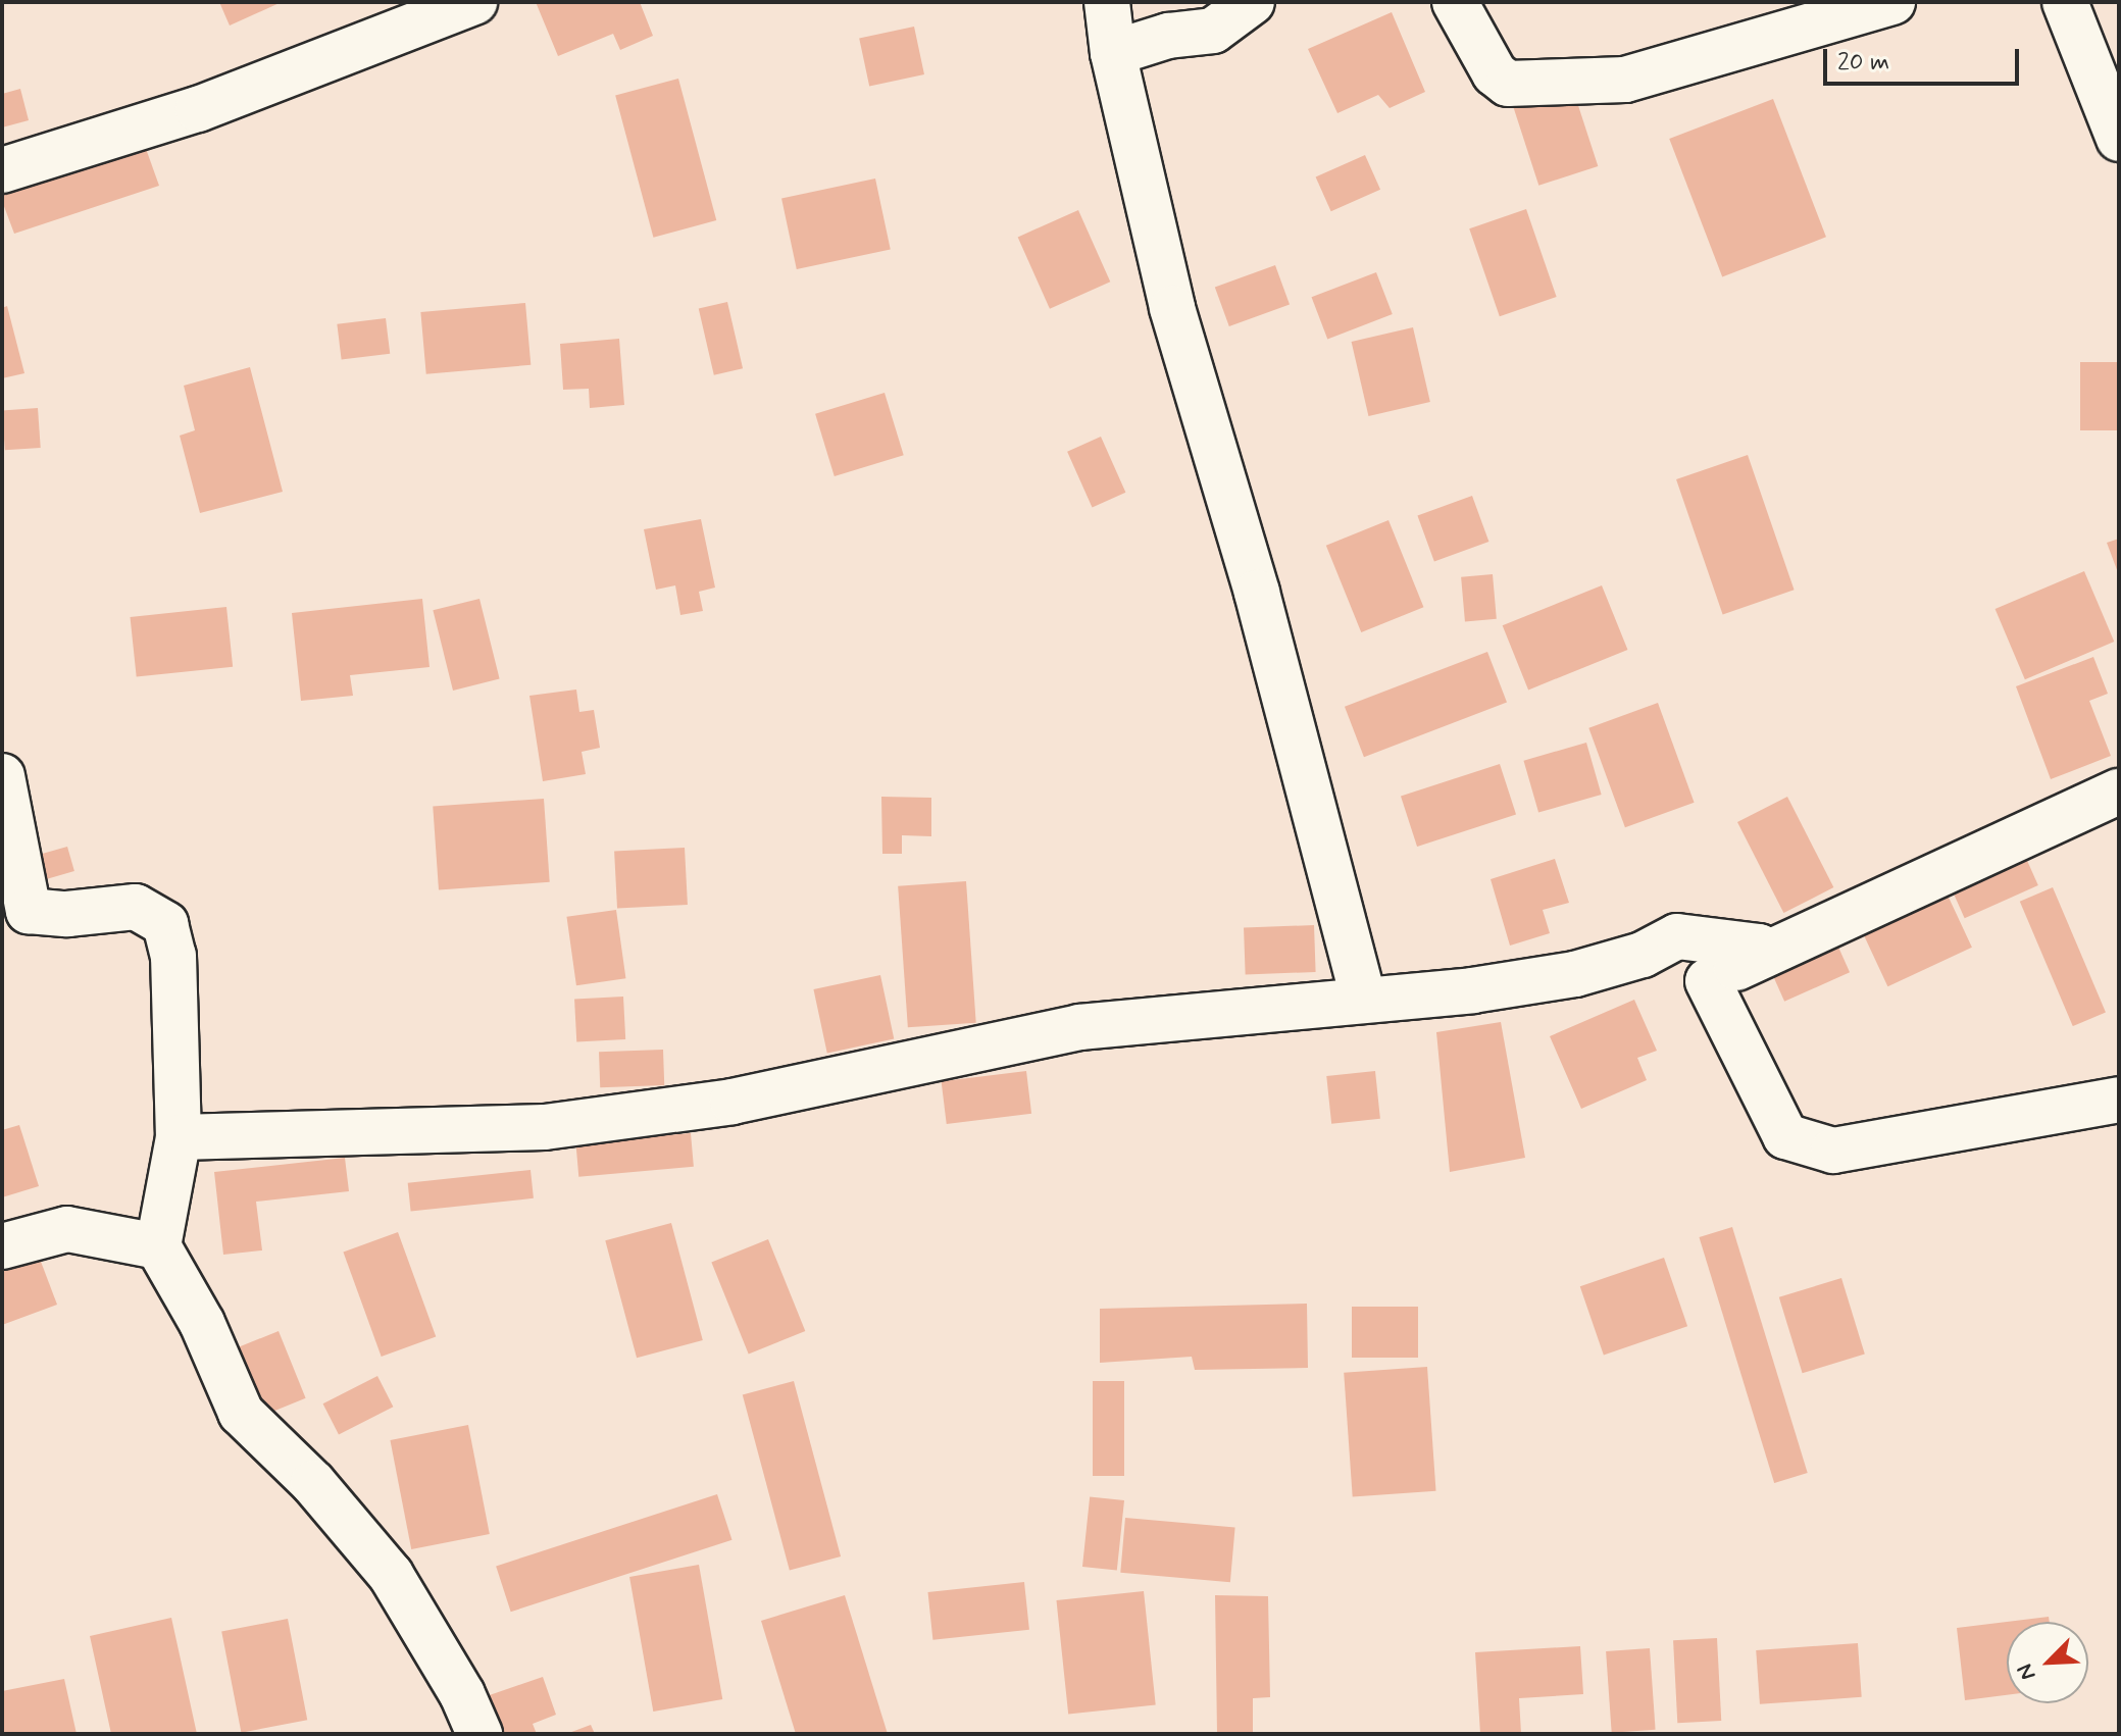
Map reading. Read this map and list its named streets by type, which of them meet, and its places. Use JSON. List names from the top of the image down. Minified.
{"scale_bar":"20 m","north":"bottom left"}
